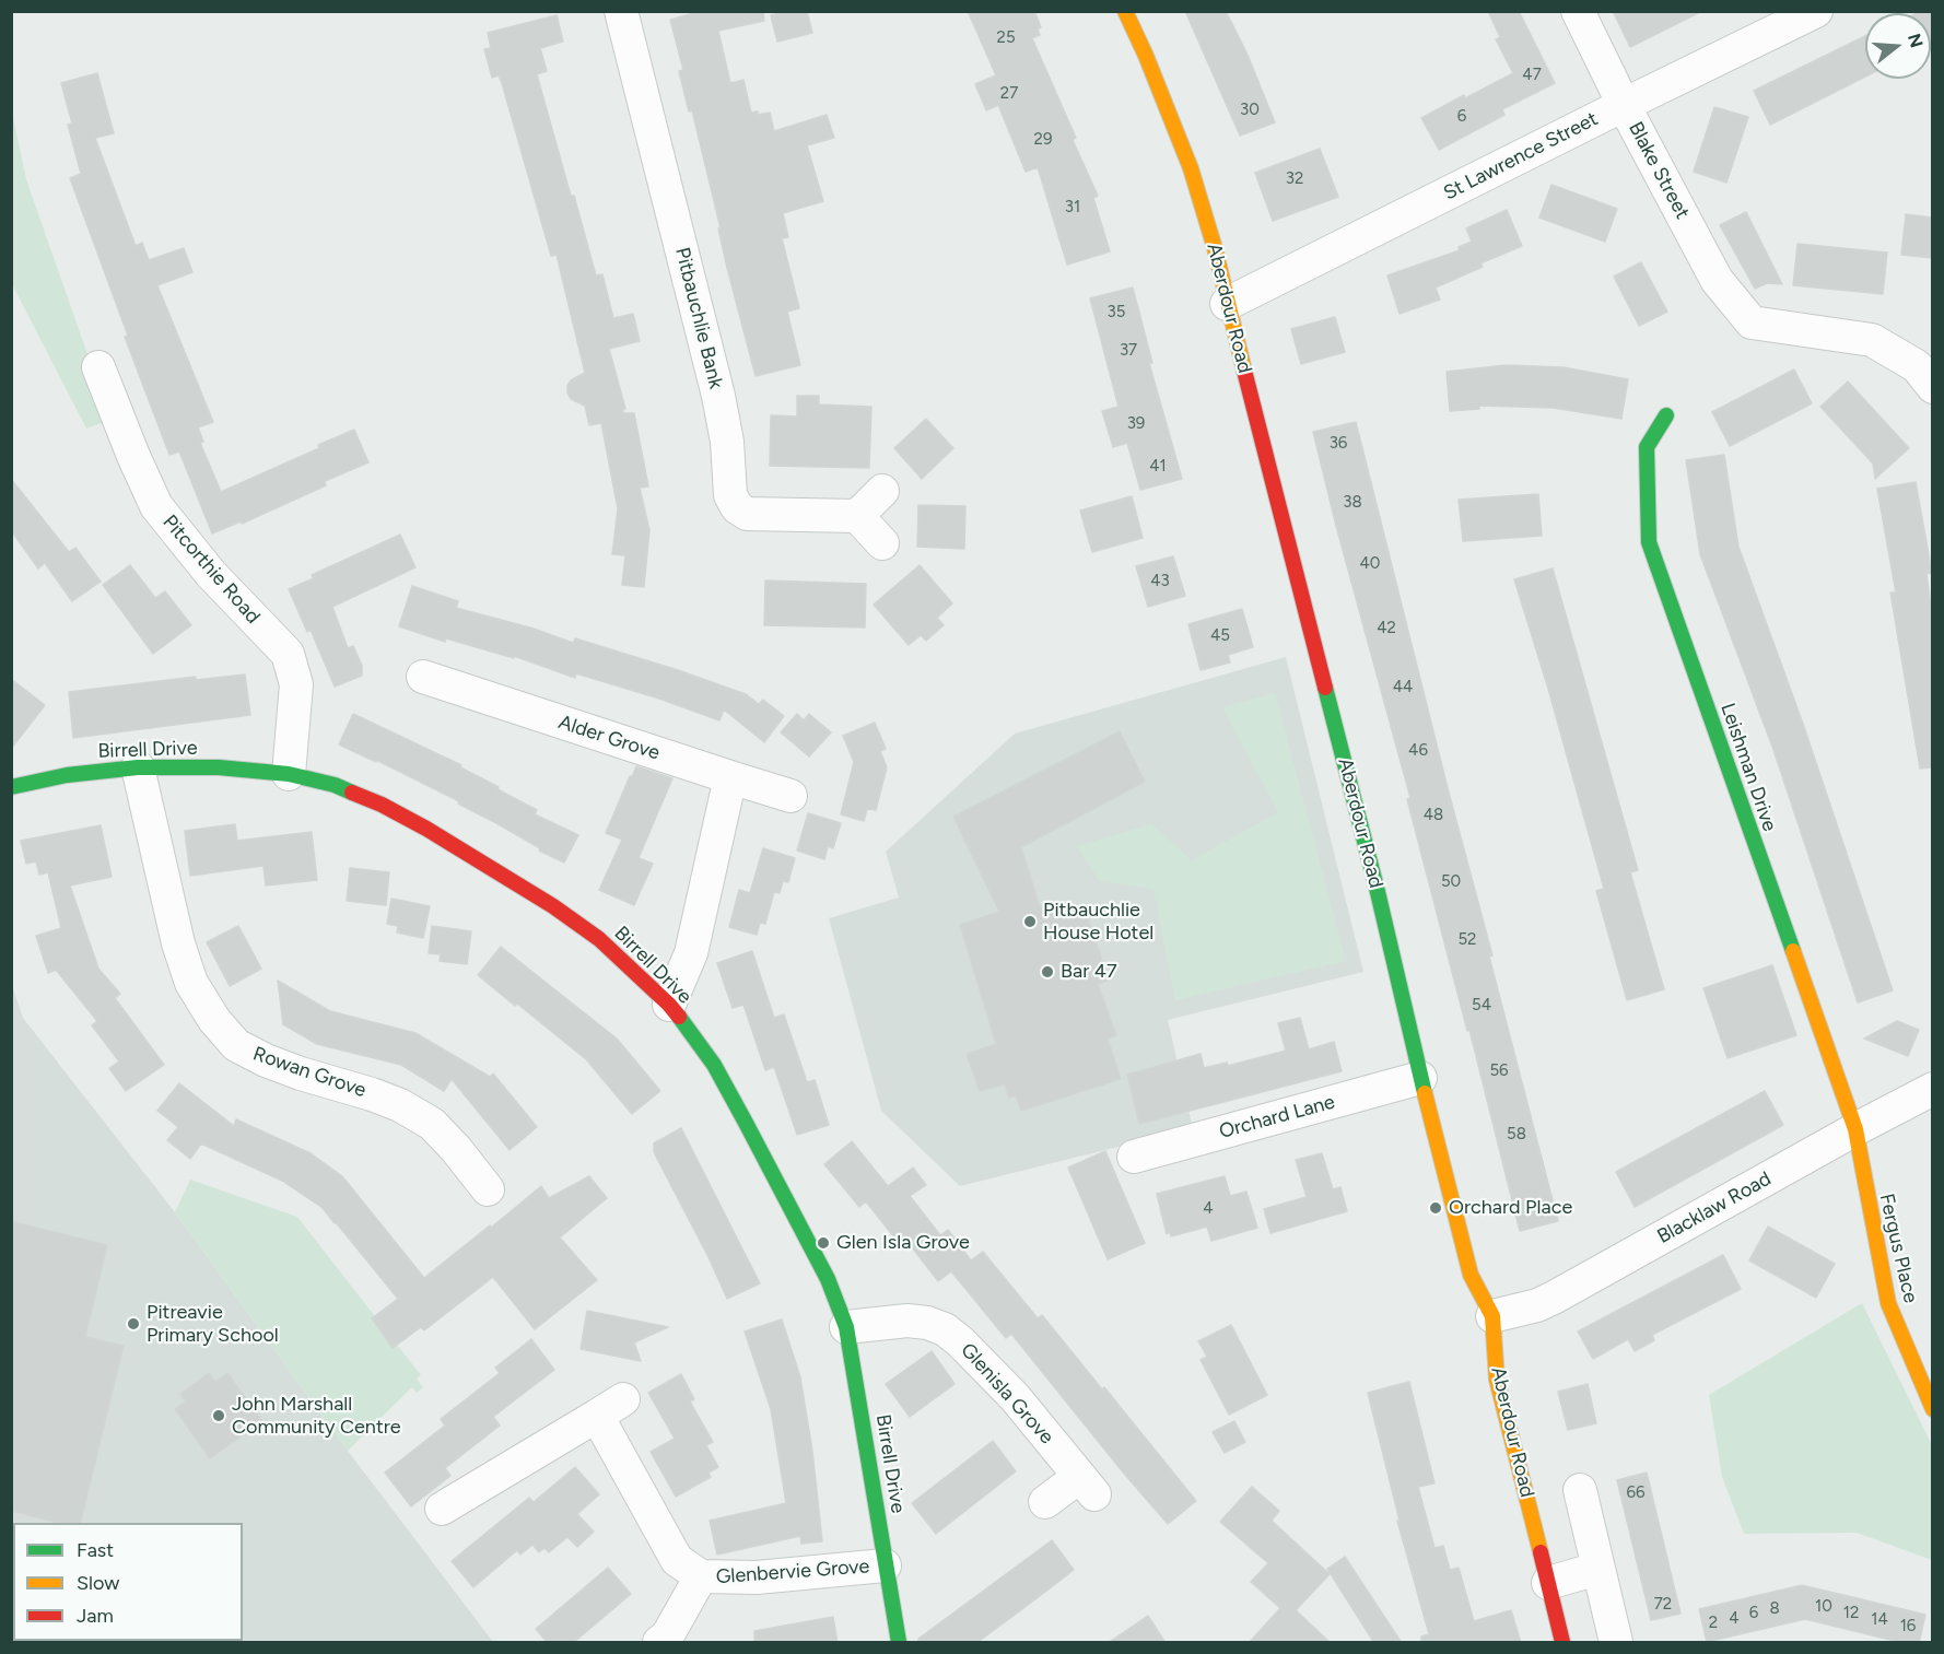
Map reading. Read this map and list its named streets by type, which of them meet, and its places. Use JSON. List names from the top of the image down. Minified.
{"streets":{"street":["St Lawrence Street","Blake Street","Aberdour Road","Pitbauchlie Bank","Pitcorthie Road","Alder Grove","Birrell Drive","Leishman Drive","Rowan Grove","Orchard Lane","Blacklaw Road","Fergus Place","Glenisla Grove","Glenbervie Grove"]},"crossings":[["St Lawrence Street","Blake Street"],["St Lawrence Street","Aberdour Road"],["Aberdour Road","Orchard Lane"],["Aberdour Road","Blacklaw Road"],["Pitcorthie Road","Birrell Drive"],["Birrell Drive","Rowan Grove"],["Birrell Drive","Glenisla Grove"],["Birrell Drive","Glenbervie Grove"],["Leishman Drive","Blacklaw Road"],["Leishman Drive","Fergus Place"],["Blacklaw Road","Fergus Place"]],"places":["Pitbauchlie House Hotel","Bar 47","Orchard Place","Glen Isla Grove","Pitreavie Primary School","John Marshall Community Centre"],"house_numbers":["25","47","27","30","6","29","32","31","35","37","39","36","41","38","40","43","42","45","44","46","48","50","52","54","56","58","4","66","72","10","8","6","12","4","14","2","16"],"legend":["Fast","Slow","Jam"],"north":"right"}
